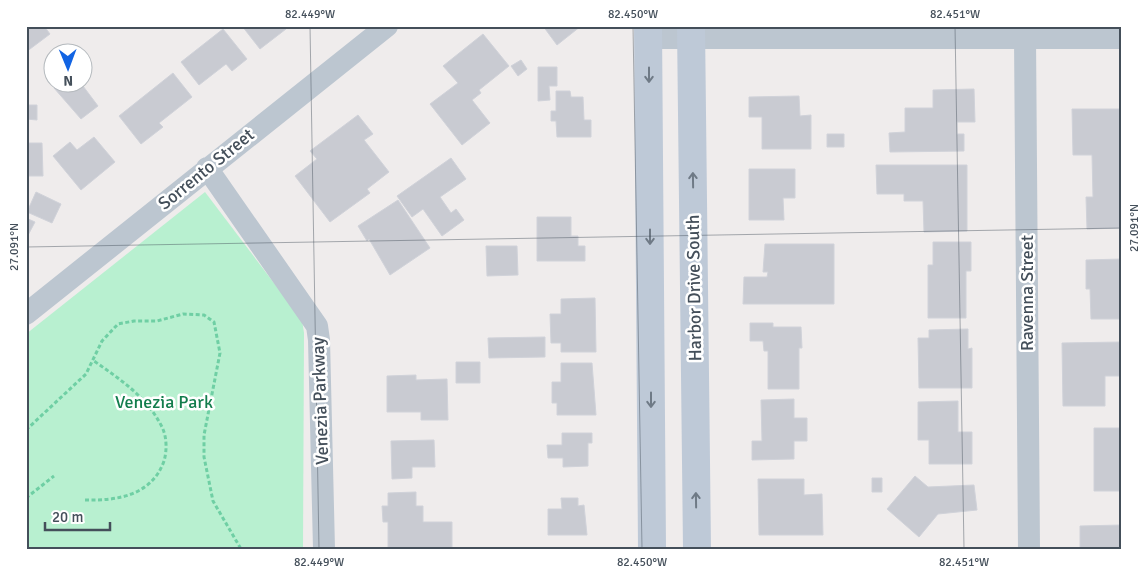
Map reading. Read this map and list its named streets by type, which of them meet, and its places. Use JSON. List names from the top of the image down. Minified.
{"streets":{"street":["Sorrento Street","Harbor Drive South","Ravenna Street","Venezia Parkway"]},"crossings":[["Sorrento Street","Venezia Parkway"]],"parks":["Venezia Park"],"scale_bar":"20 m","north":"bottom","coordinates":["82.449°W","82.450°W","82.451°W","27.091°N"]}
